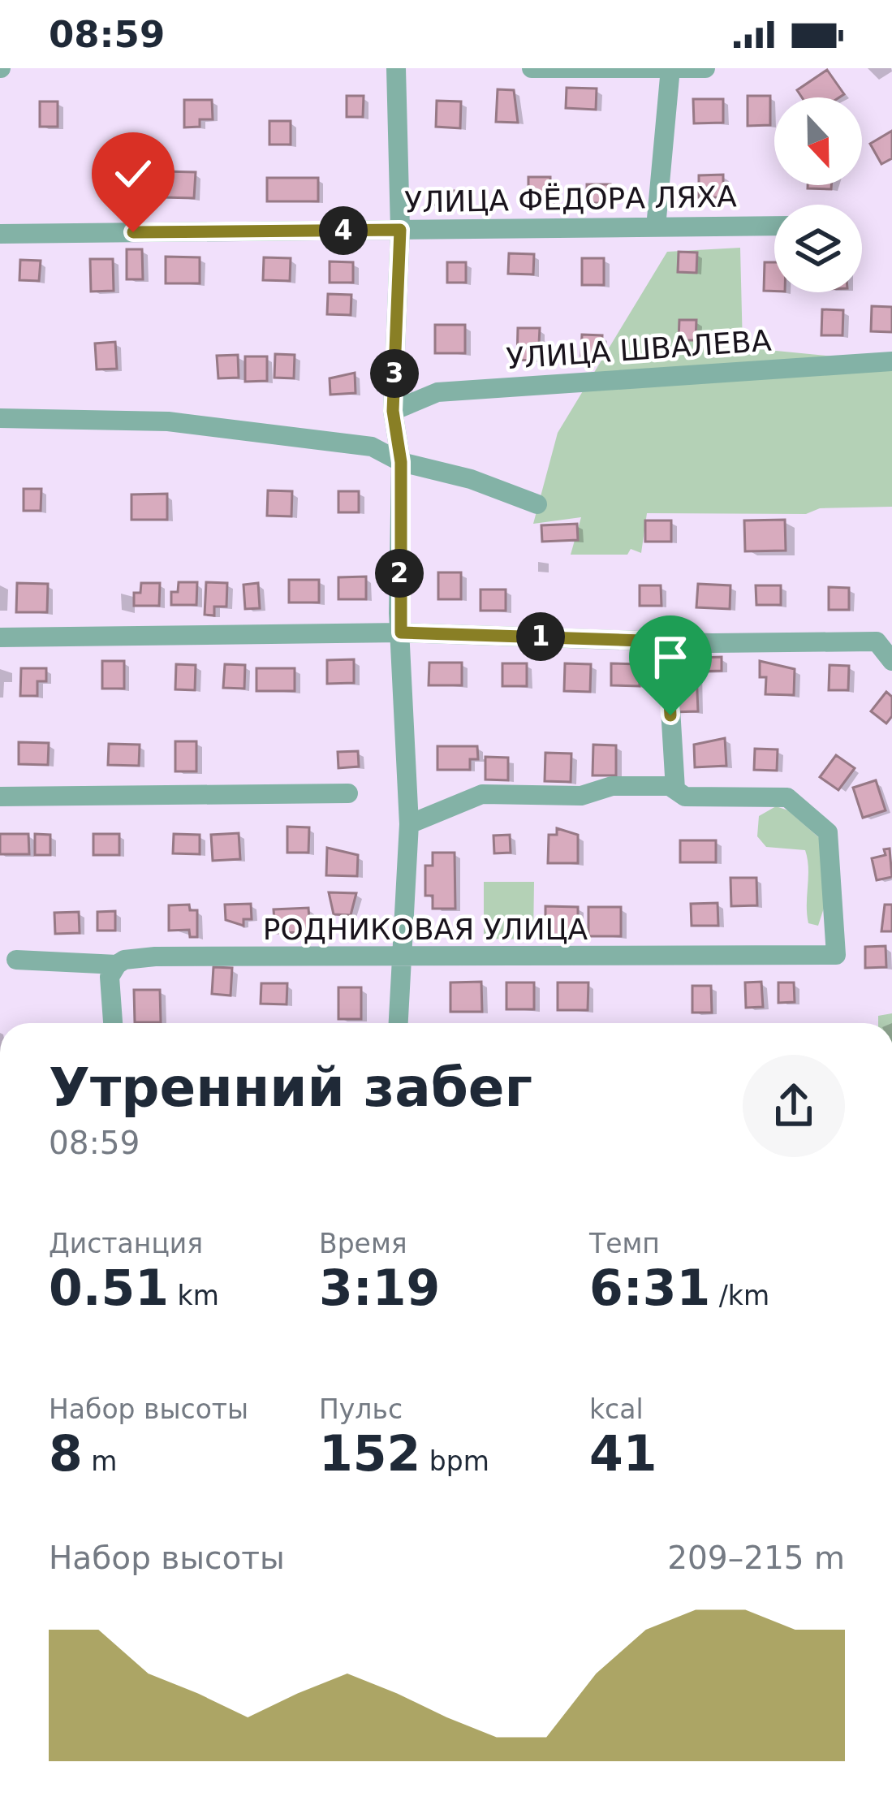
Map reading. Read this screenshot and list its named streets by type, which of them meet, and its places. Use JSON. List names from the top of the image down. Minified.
{"streets":{"street":["УЛИЦА ФЁДОРА ЛЯХА","УЛИЦА ШВАЛЕВА","РОДНИКОВАЯ УЛИЦА"]},"north":"bottom","page":{"status":"08:59","pins":["4","3","2","1"],"heading":["Утренний забег","08:59"],"stats":[["Дистанция","0.51 km"],["Время","3:19"],["Темп","6:31 /km"],["Набор высоты","8 m"],["Пульс","152 bpm"],["kcal","41"]],"chart":["Набор высоты","209–215 m"]}}
